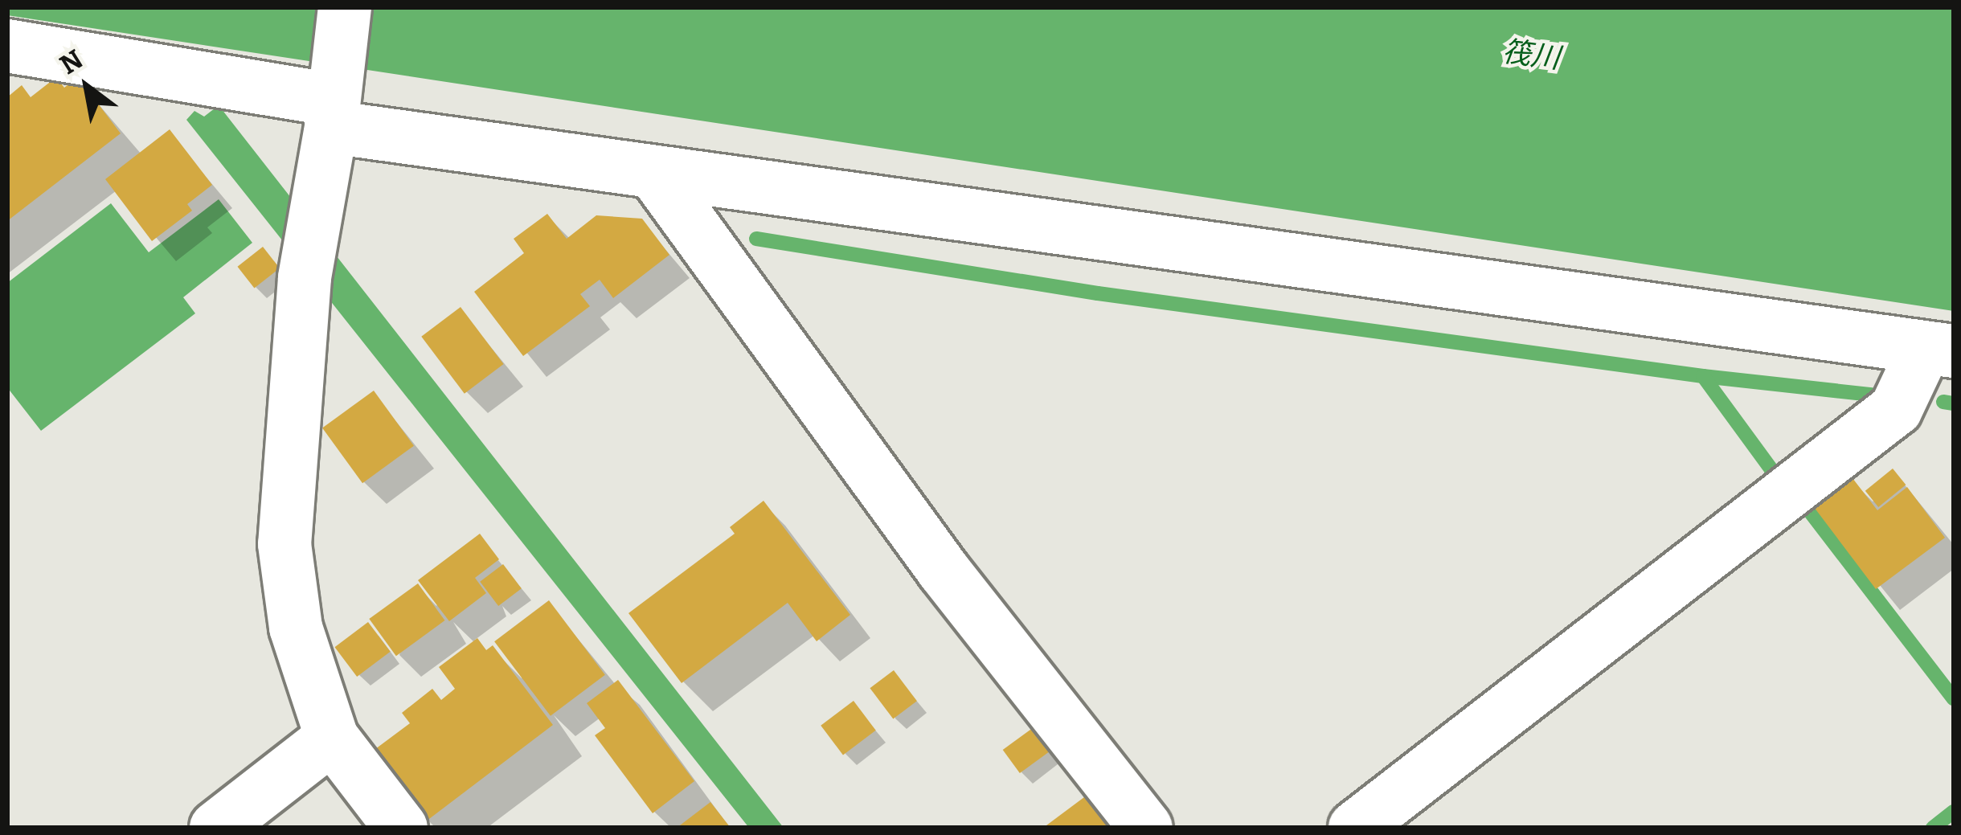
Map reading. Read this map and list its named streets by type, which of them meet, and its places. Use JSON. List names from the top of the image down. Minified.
{"water":["筏川"],"north":"top left"}
